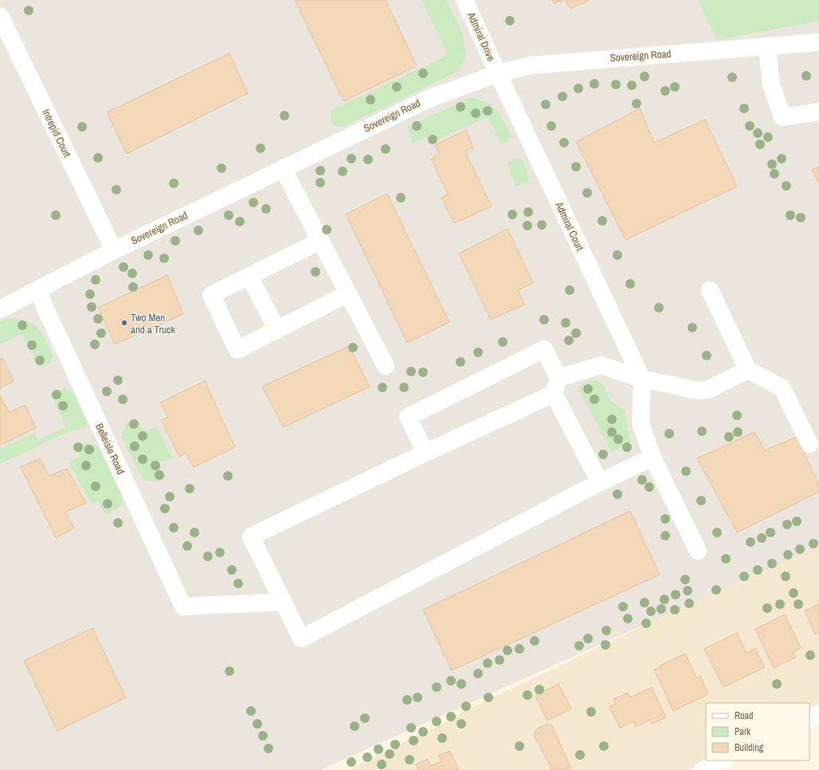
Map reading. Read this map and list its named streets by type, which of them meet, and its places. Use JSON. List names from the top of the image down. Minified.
{"streets":{"street":["Admiral Drive","Sovereign Road","Intrepid Court","Admiral Court","Belleisle Road"]},"crossings":[["Admiral Drive","Sovereign Road"],["Admiral Drive","Admiral Court"],["Sovereign Road","Intrepid Court"],["Sovereign Road","Admiral Court"],["Sovereign Road","Belleisle Road"]],"places":["Two Men and a Truck"],"legend":["Road","Park","Building"]}
